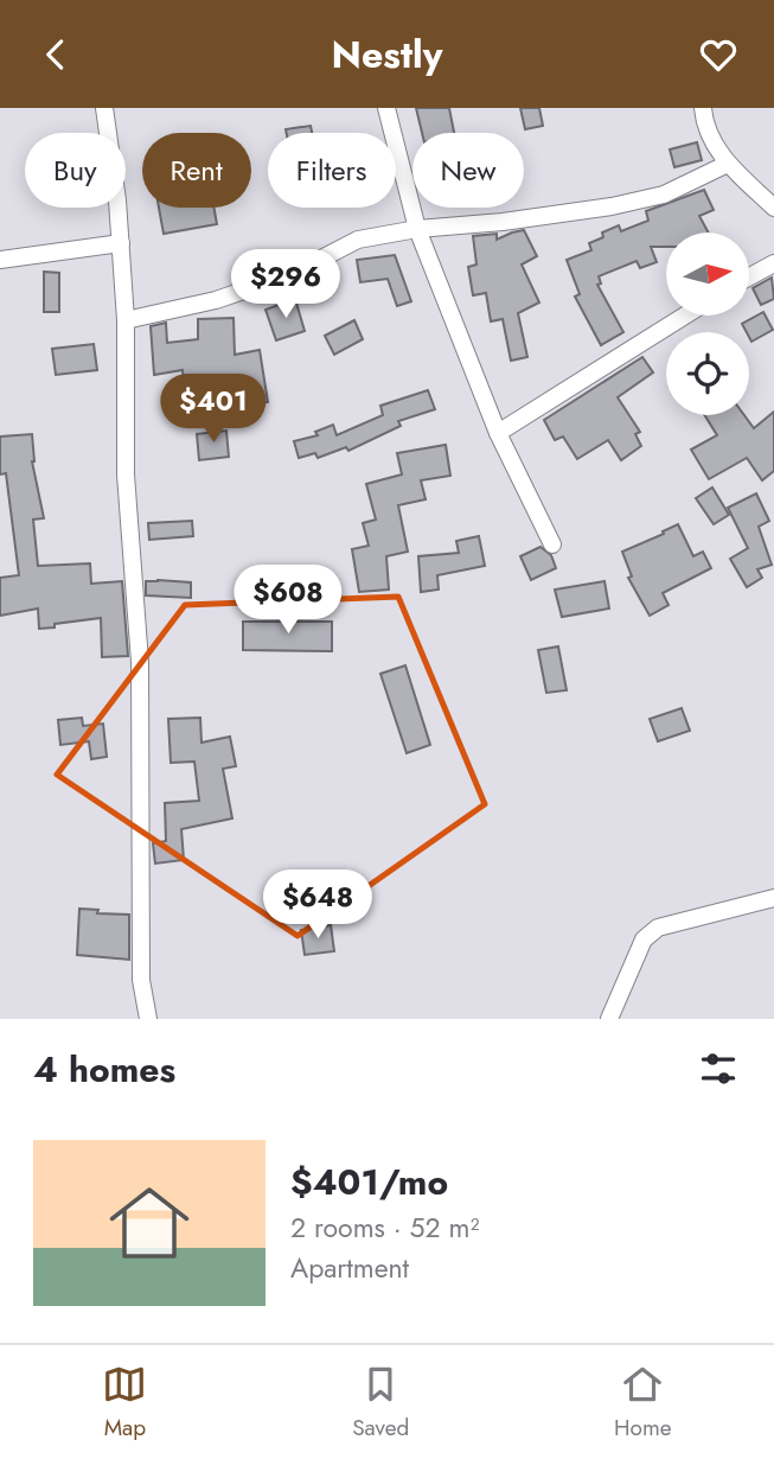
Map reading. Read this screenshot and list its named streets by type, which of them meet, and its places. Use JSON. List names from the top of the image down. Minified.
{"north":"right","page":{"header":"Nestly","chip":["Buy","Rent","Filters","New"],"price":["$296","$401","$608","$648"],"heading":"4 homes","list":[{"name":"$401/mo","note":"2 rooms · 52 m² · Apartment"}],"tabs":["Map","Saved","Home"]}}
